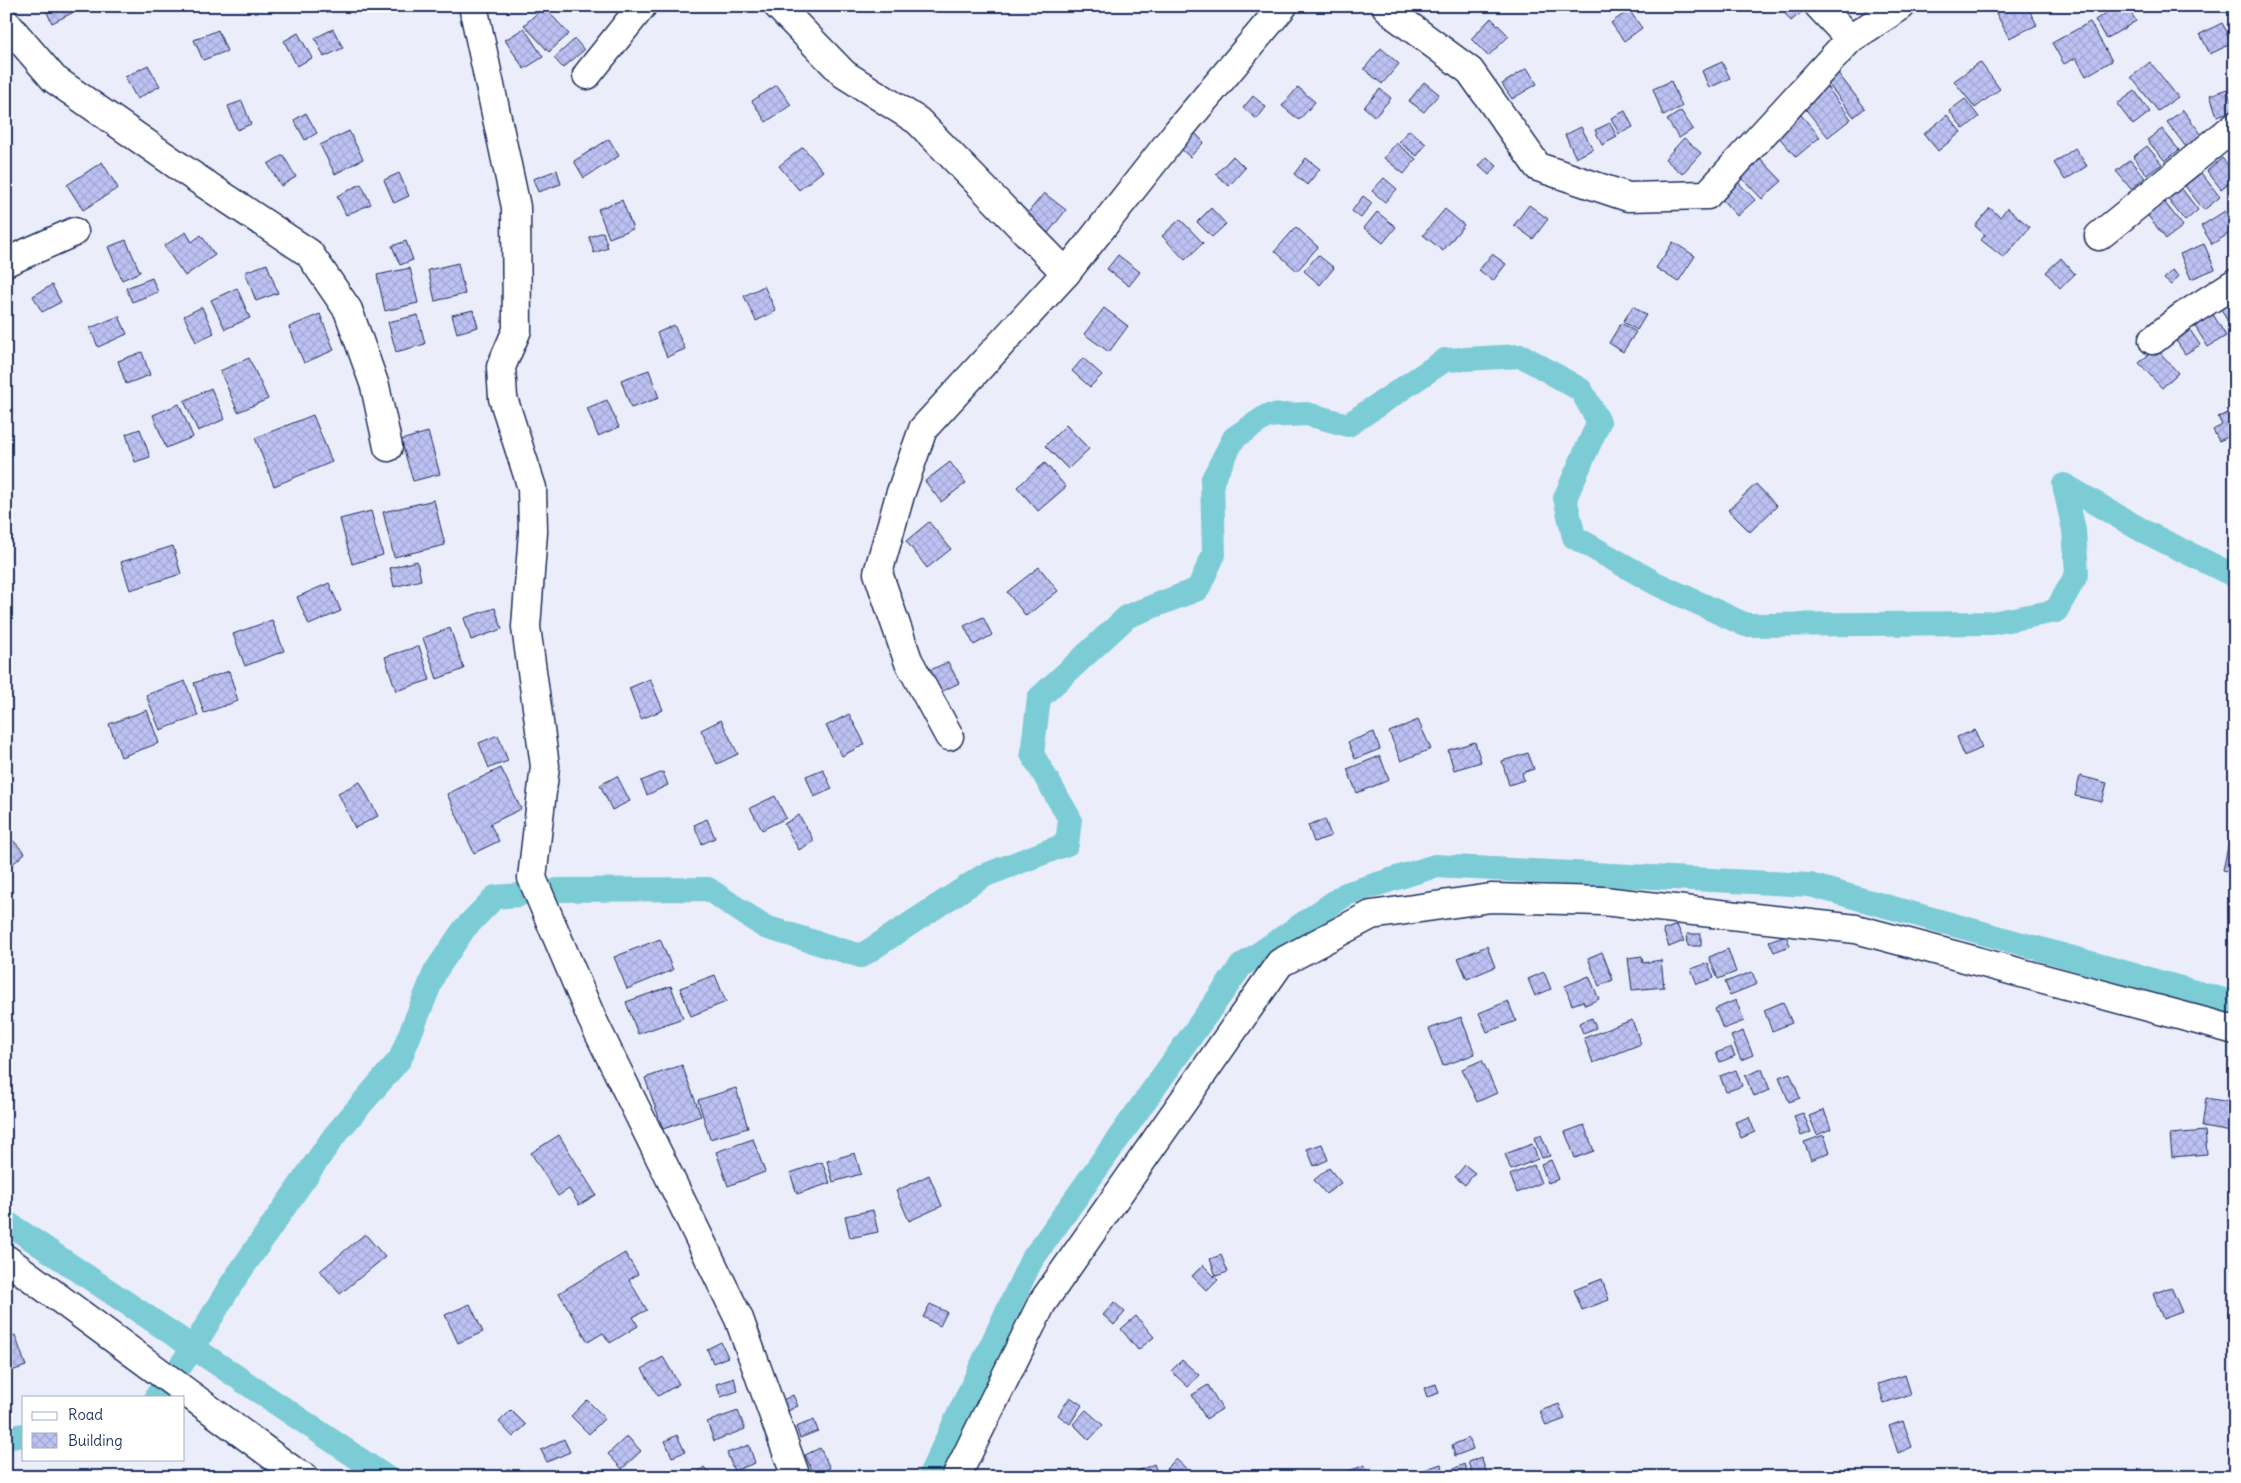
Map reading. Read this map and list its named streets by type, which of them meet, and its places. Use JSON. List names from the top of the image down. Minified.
{"legend":["Road","Building"]}
